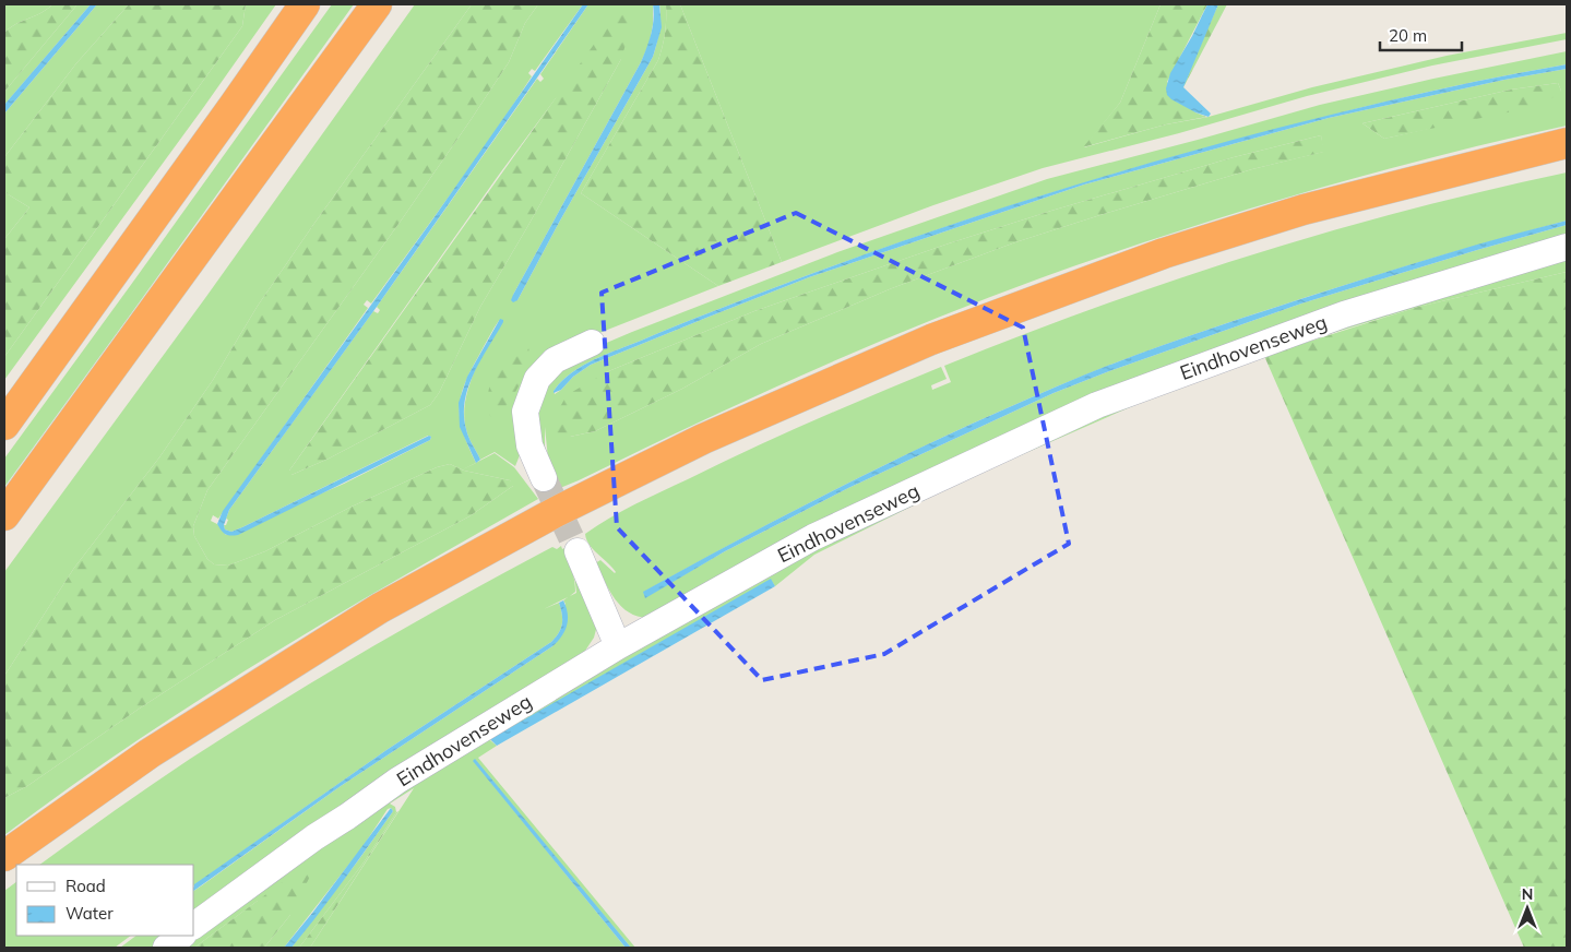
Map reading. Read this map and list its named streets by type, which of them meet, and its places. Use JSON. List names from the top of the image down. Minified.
{"streets":{"street":["Eindhovenseweg"]},"legend":["Road","Water"],"scale_bar":"20 m","north":"top"}
